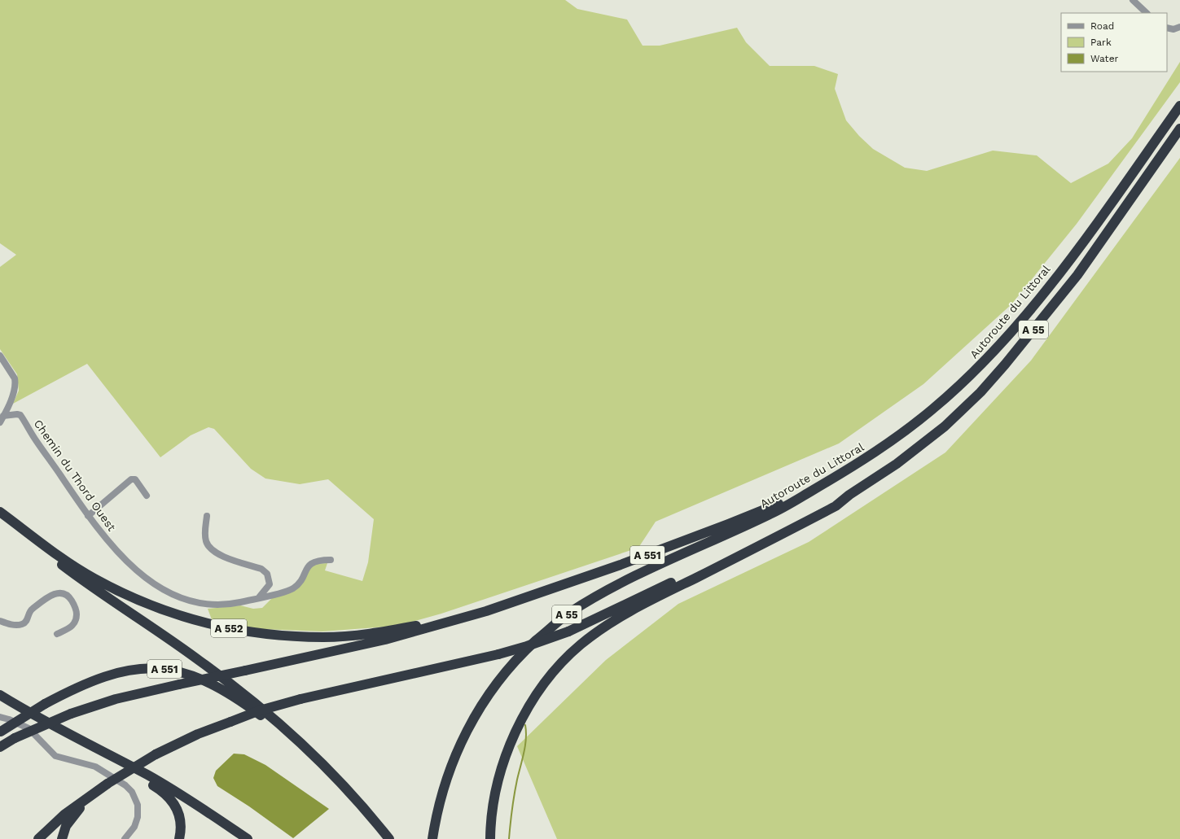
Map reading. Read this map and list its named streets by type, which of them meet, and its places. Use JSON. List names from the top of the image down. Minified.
{"streets":{"highway":["Autoroute du Littoral","A 55","A 551","A 552"],"street":["Chemin du Thord Ouest"]},"crossings":[["Autoroute du Littoral","A 551"],["A 551","A 552"]],"legend":["Road","Park","Water"]}
